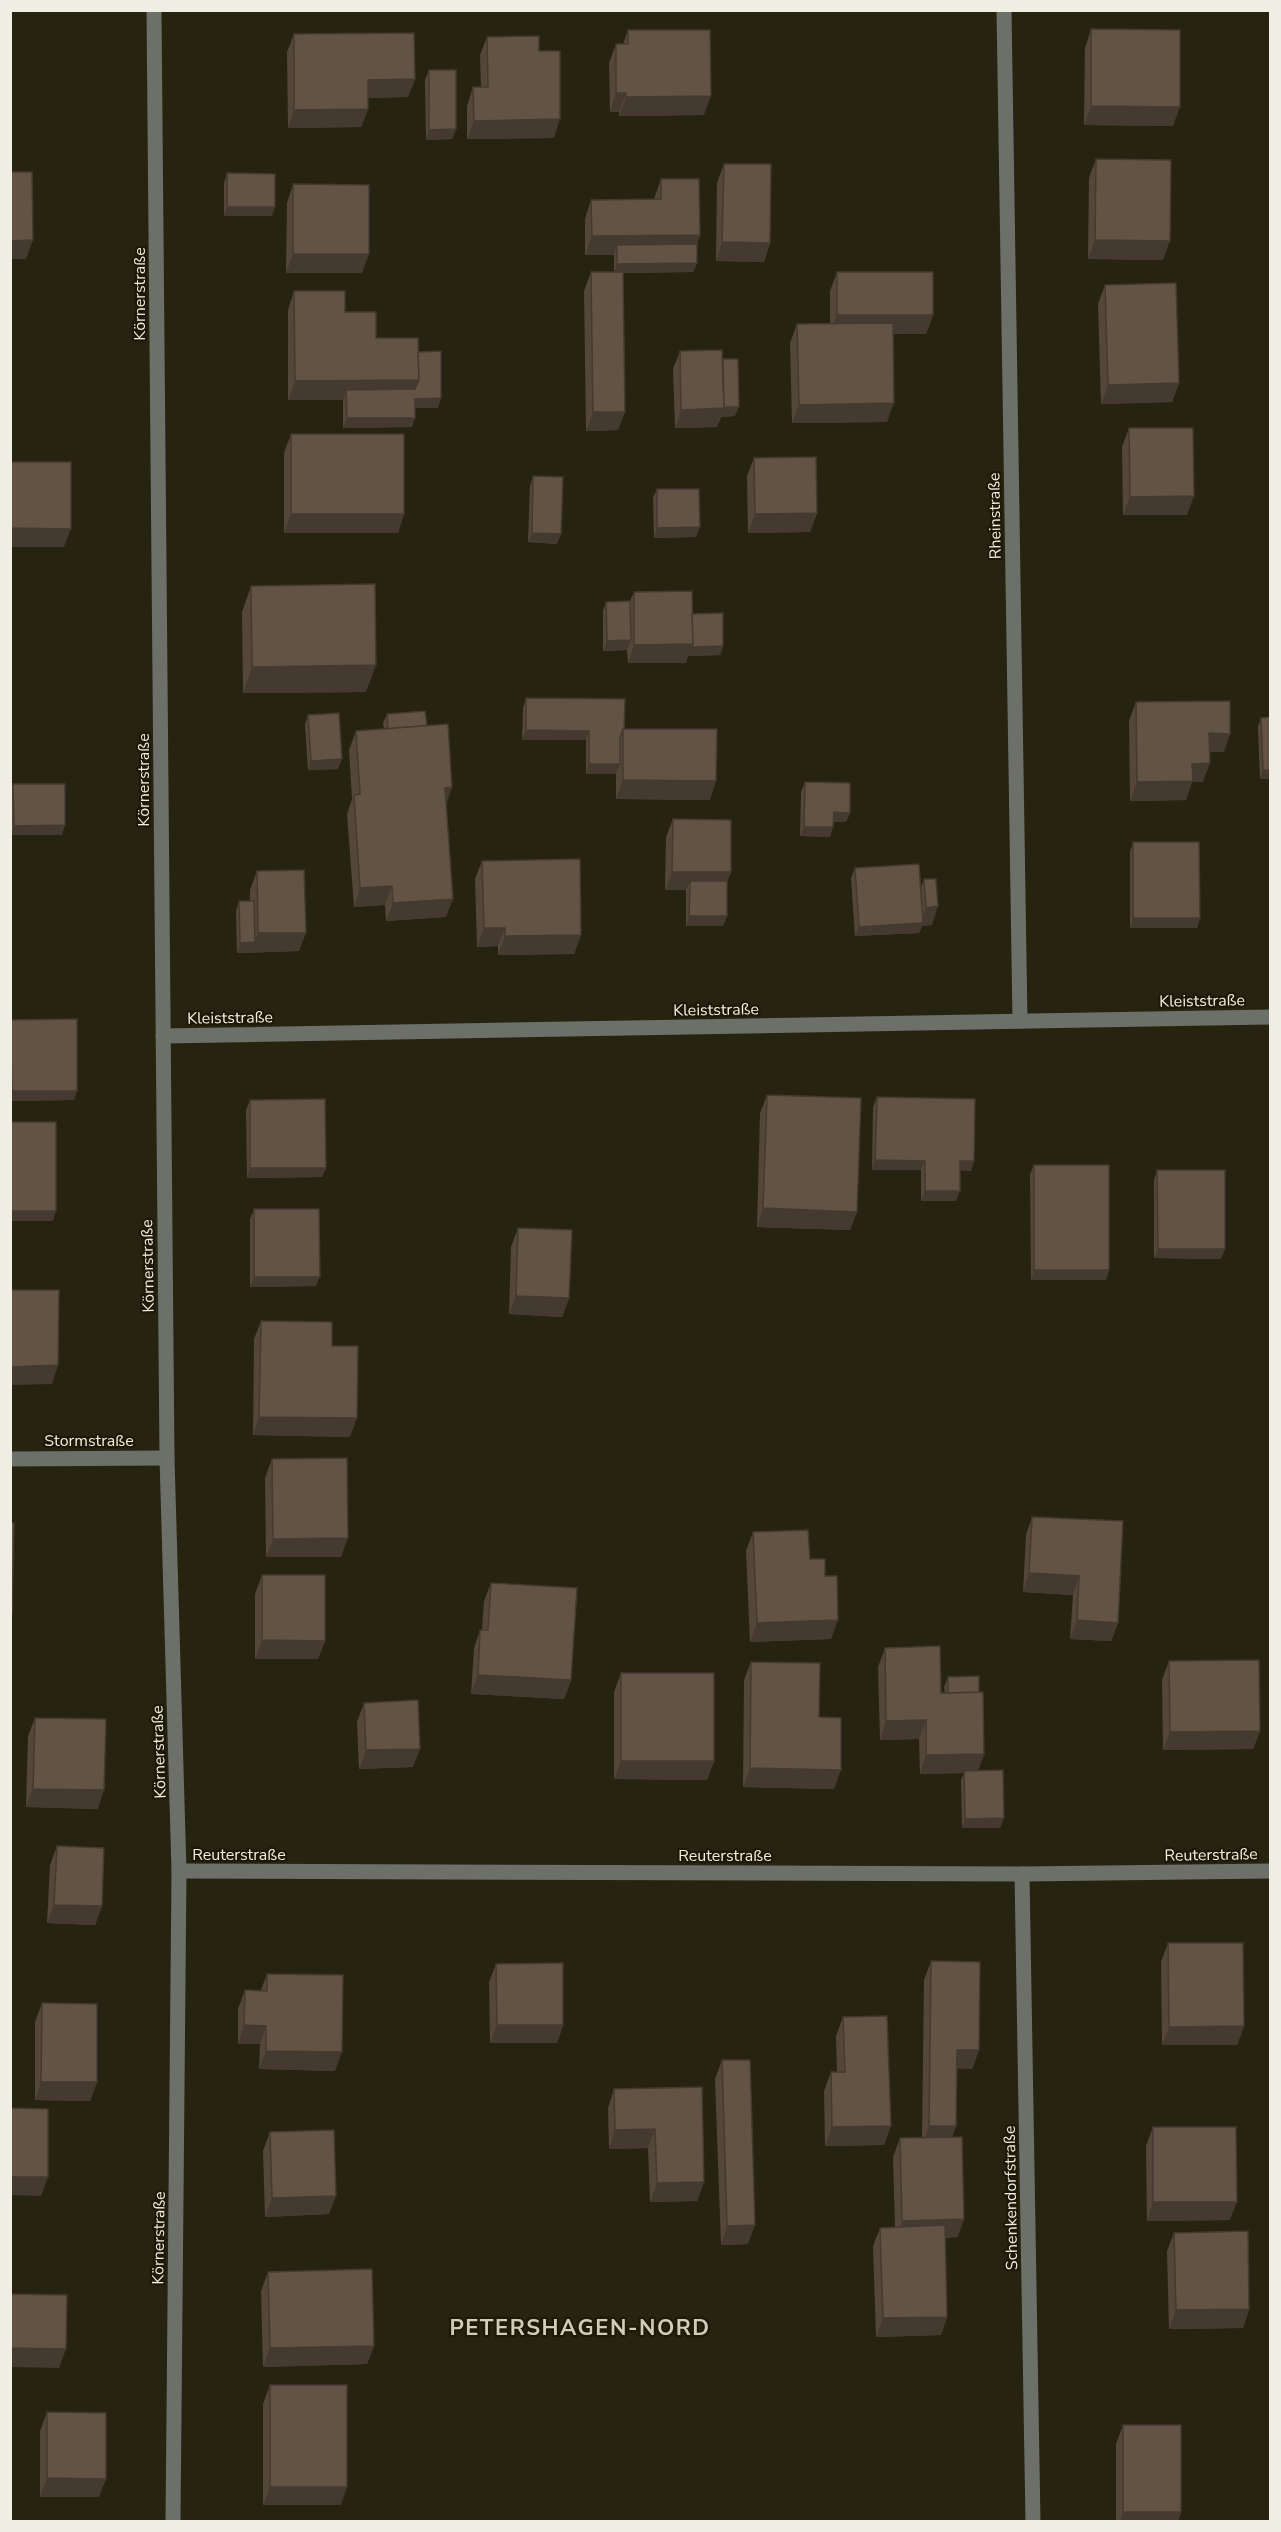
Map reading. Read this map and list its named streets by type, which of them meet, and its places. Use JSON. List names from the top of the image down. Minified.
{"streets":{"street":["Körnerstraße","Rheinstraße","Kleiststraße","Stormstraße","Reuterstraße","Schenkendorfstraße"]},"crossings":[["Körnerstraße","Kleiststraße"],["Körnerstraße","Stormstraße"],["Körnerstraße","Reuterstraße"],["Rheinstraße","Kleiststraße"],["Reuterstraße","Schenkendorfstraße"]],"districts":["PETERSHAGEN-NORD"]}
